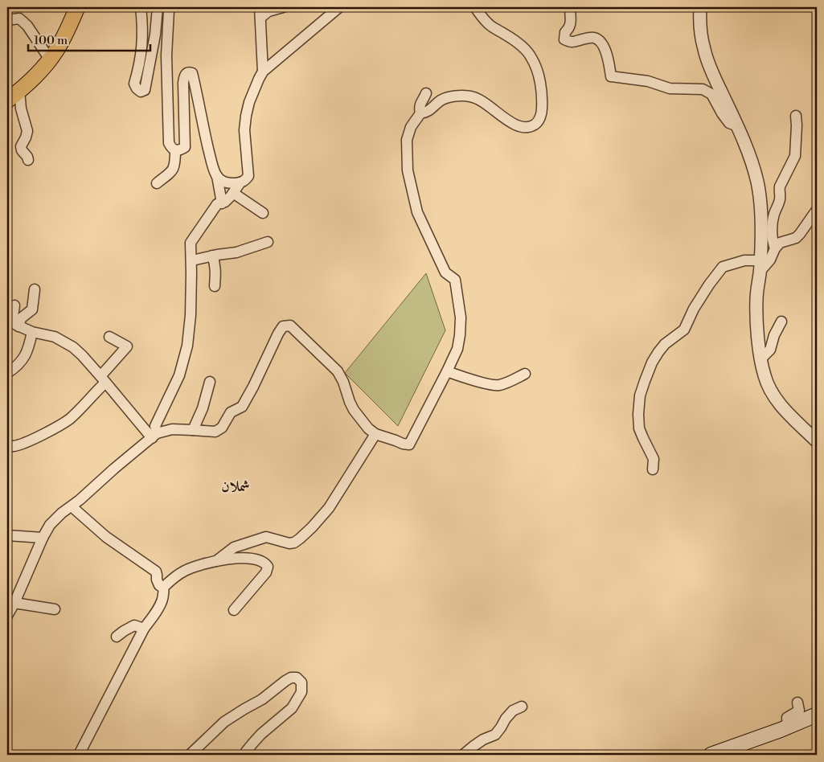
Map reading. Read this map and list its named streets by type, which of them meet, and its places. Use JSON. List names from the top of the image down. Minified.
{"districts":["شملان"],"scale_bar":"100 m"}
